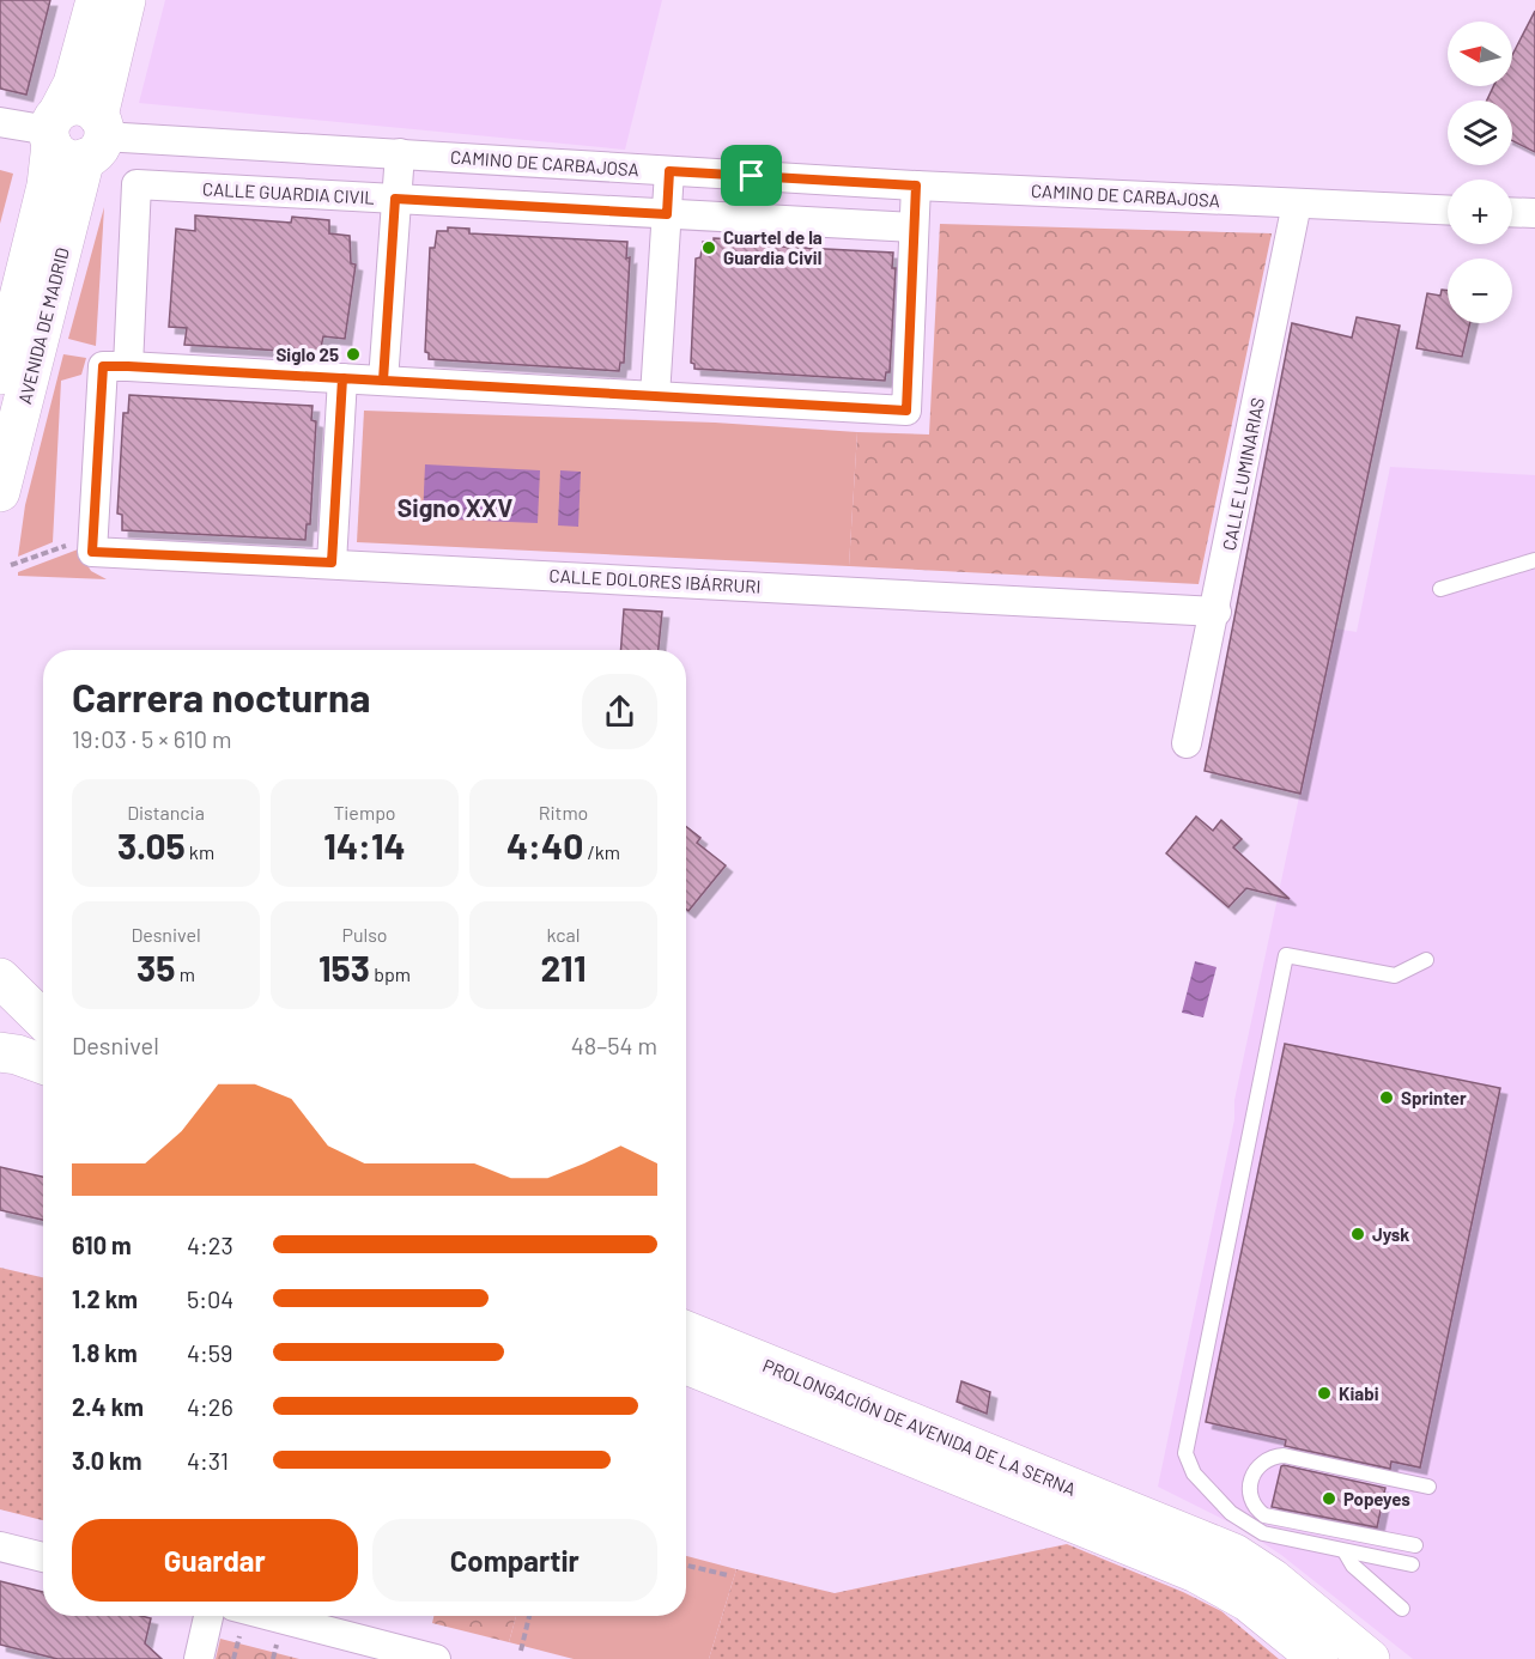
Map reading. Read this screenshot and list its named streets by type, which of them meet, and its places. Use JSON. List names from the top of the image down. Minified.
{"streets":{"main road":["AVENIDA DE MADRID","PROLONGACIÓN DE AVENIDA DE LA SERNA"],"street":["CAMINO DE CARBAJOSA","CALLE GUARDIA CIVIL","CALLE LUMINARIAS","CALLE DOLORES IBÁRRURI"]},"crossings":[["CAMINO DE CARBAJOSA","AVENIDA DE MADRID"],["CAMINO DE CARBAJOSA","CALLE LUMINARIAS"],["CALLE LUMINARIAS","CALLE DOLORES IBÁRRURI"]],"districts":["Signo XXV"],"places":["Cuartel de la Guardia Civil","Siglo 25","Sprinter","Jysk","Kiabi","Popeyes"],"north":"left","page":{"map_buttons":["+","−"],"heading":["Carrera nocturna","19:03 · 5 × 610 m"],"stats":[["Distancia","3.05 km"],["Tiempo","14:14"],["Ritmo","4:40 /km"],["Desnivel","35 m"],["Pulso","153 bpm"],["kcal","211"]],"chart":["Desnivel","48–54 m"],"list":[{"name":"610 m","note":"4:23"},{"name":"1.2 km","note":"5:04"},{"name":"1.8 km","note":"4:59"},{"name":"2.4 km","note":"4:26"},{"name":"3.0 km","note":"4:31"}],"buttons":["Guardar","Compartir"]}}
